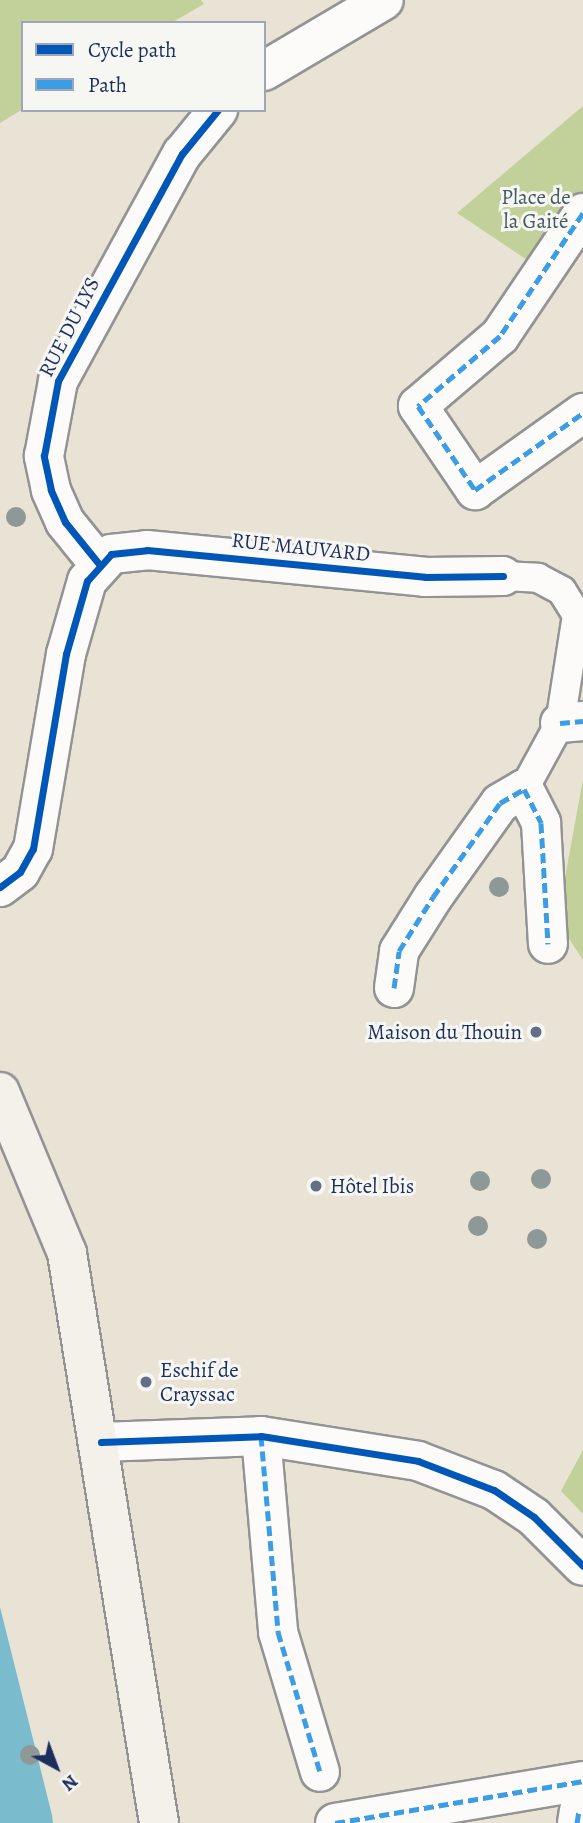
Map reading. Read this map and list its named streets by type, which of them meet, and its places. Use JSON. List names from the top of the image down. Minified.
{"streets":{"street":["RUE DU LYS","RUE MAUVARD"]},"crossings":[["RUE DU LYS","RUE MAUVARD"]],"parks":["Place de la Gaité"],"places":["Maison du Thouin","Hôtel Ibis","Eschif de Crayssac"],"legend":["Cycle path","Path"],"north":"bottom right"}
